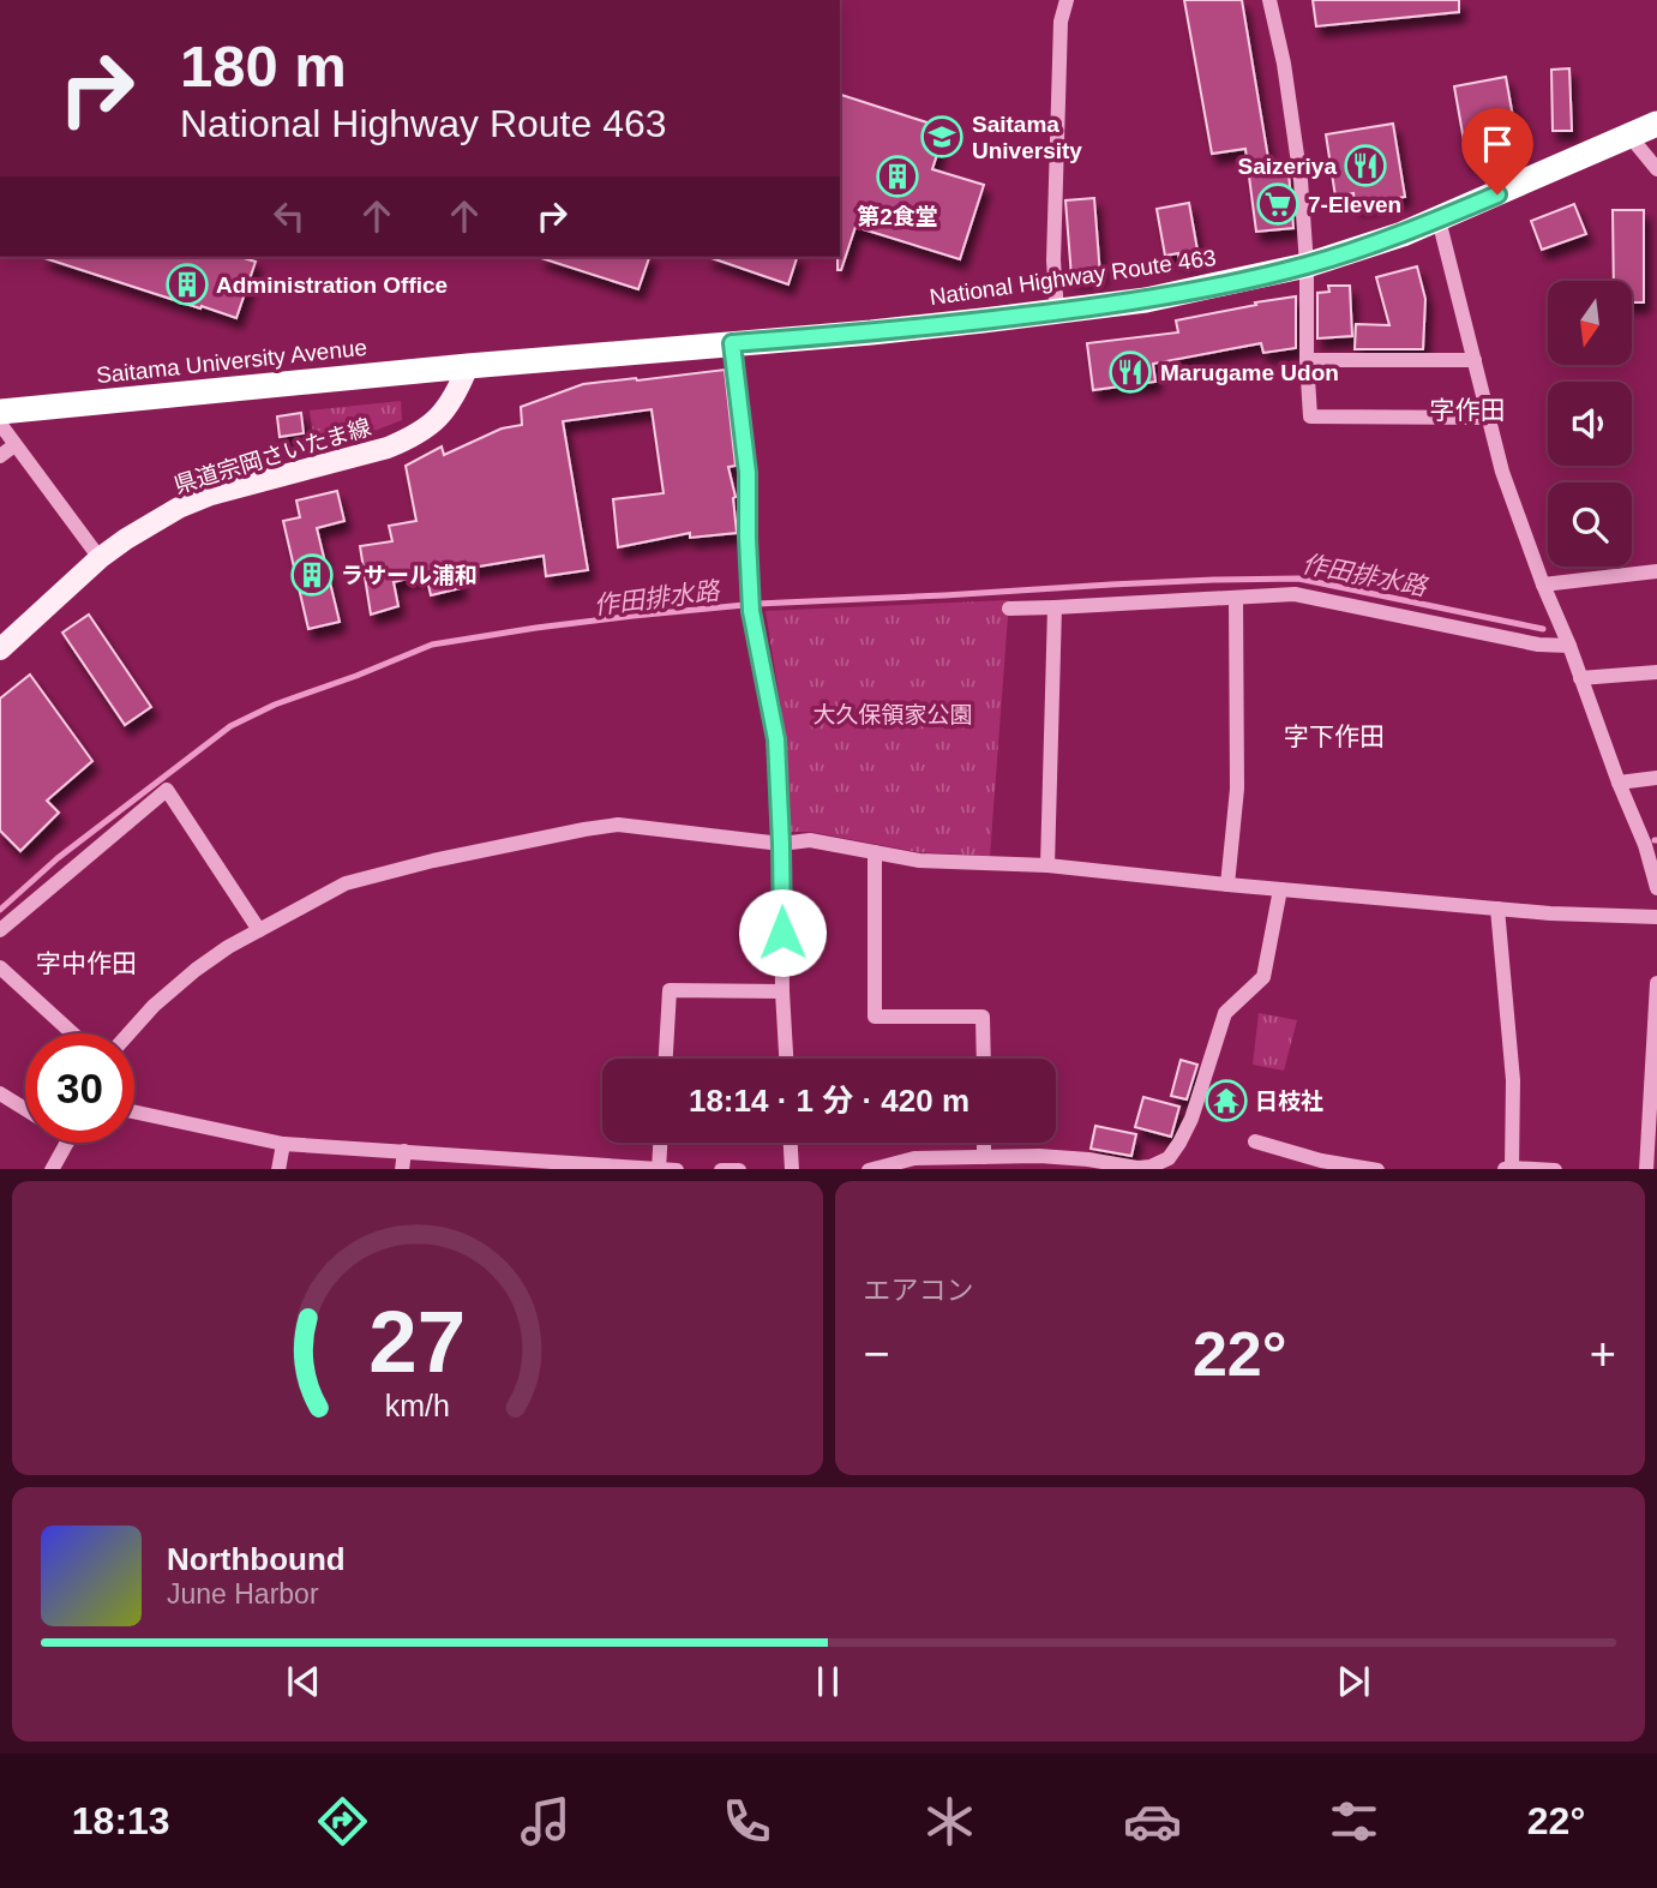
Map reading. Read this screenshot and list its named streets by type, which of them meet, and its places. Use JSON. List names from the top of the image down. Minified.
{"streets":{"highway":["National Highway Route 463","Saitama University Avenue"],"main road":["県道宗岡さいたま線"]},"crossings":[["National Highway Route 463","Saitama University Avenue"],["National Highway Route 463","県道宗岡さいたま線"],["Saitama University Avenue","県道宗岡さいたま線"]],"districts":["字作田","字下作田","字中作田"],"water":["作田排水路"],"parks":["大久保領家公園"],"places":{"school or university":["Saitama University"],"restaurant":["Saizeriya","Marugame Udon"],"building":["第2食堂","Administration Office","ラサール浦和"],"supermarket":["7-Eleven"],"temple":["日枝社"]},"north":"bottom","page":{"turn":["180 m","National Highway Route 463"],"limit":"30","trip":"18:14 · 1 分 · 420 m","tile":"エアコン","heat":["−","22°","+"],"song":["Northbound","June Harbor"],"tabs":["18:13","22°"],"gauge":["27","km/h"]}}
